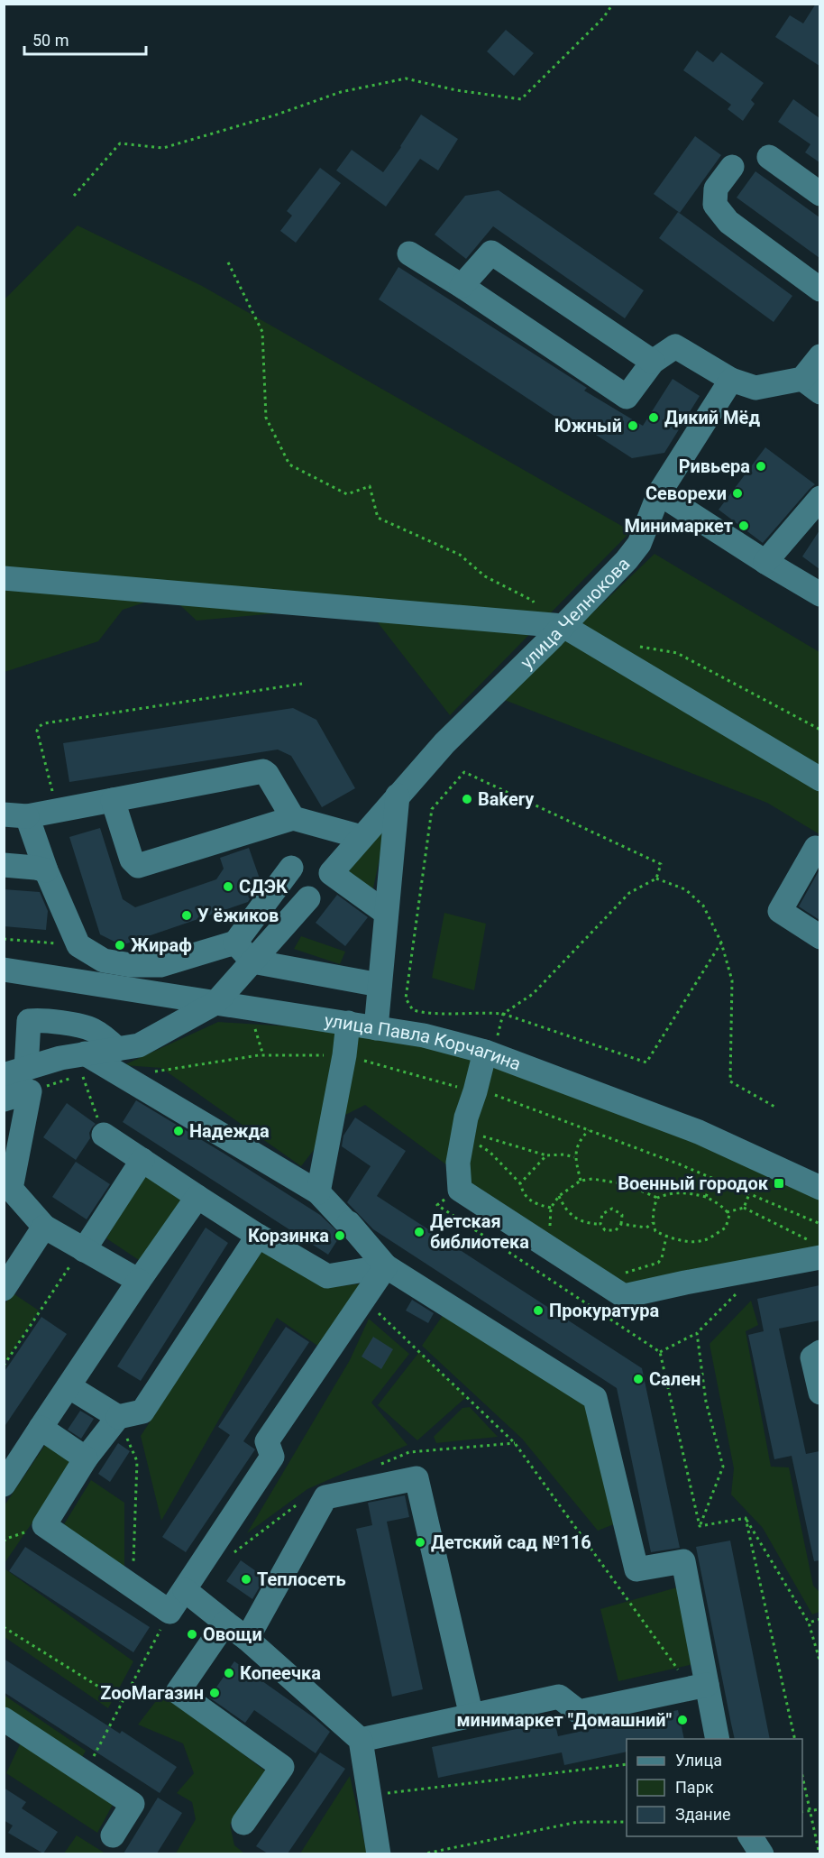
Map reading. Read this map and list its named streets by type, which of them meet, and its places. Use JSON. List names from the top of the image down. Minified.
{"streets":{"street":["улица Челнокова","улица Павла Корчагина"]},"places":{"other":["Дикий Мёд","Южный","Ривьера","Севорехи","Минимаркет","Bakery","СДЭК","У ёжиков","Жираф","Надежда","Детская библиотека","Корзинка","Прокуратура","Сален","Детский сад №116","Теплосеть","Овощи","Копеечка","ZooМагазин","минимаркет \"Домашний\""],"transit":["Военный городок"]},"legend":["Улица","Парк","Здание"],"scale_bar":"50 m"}
